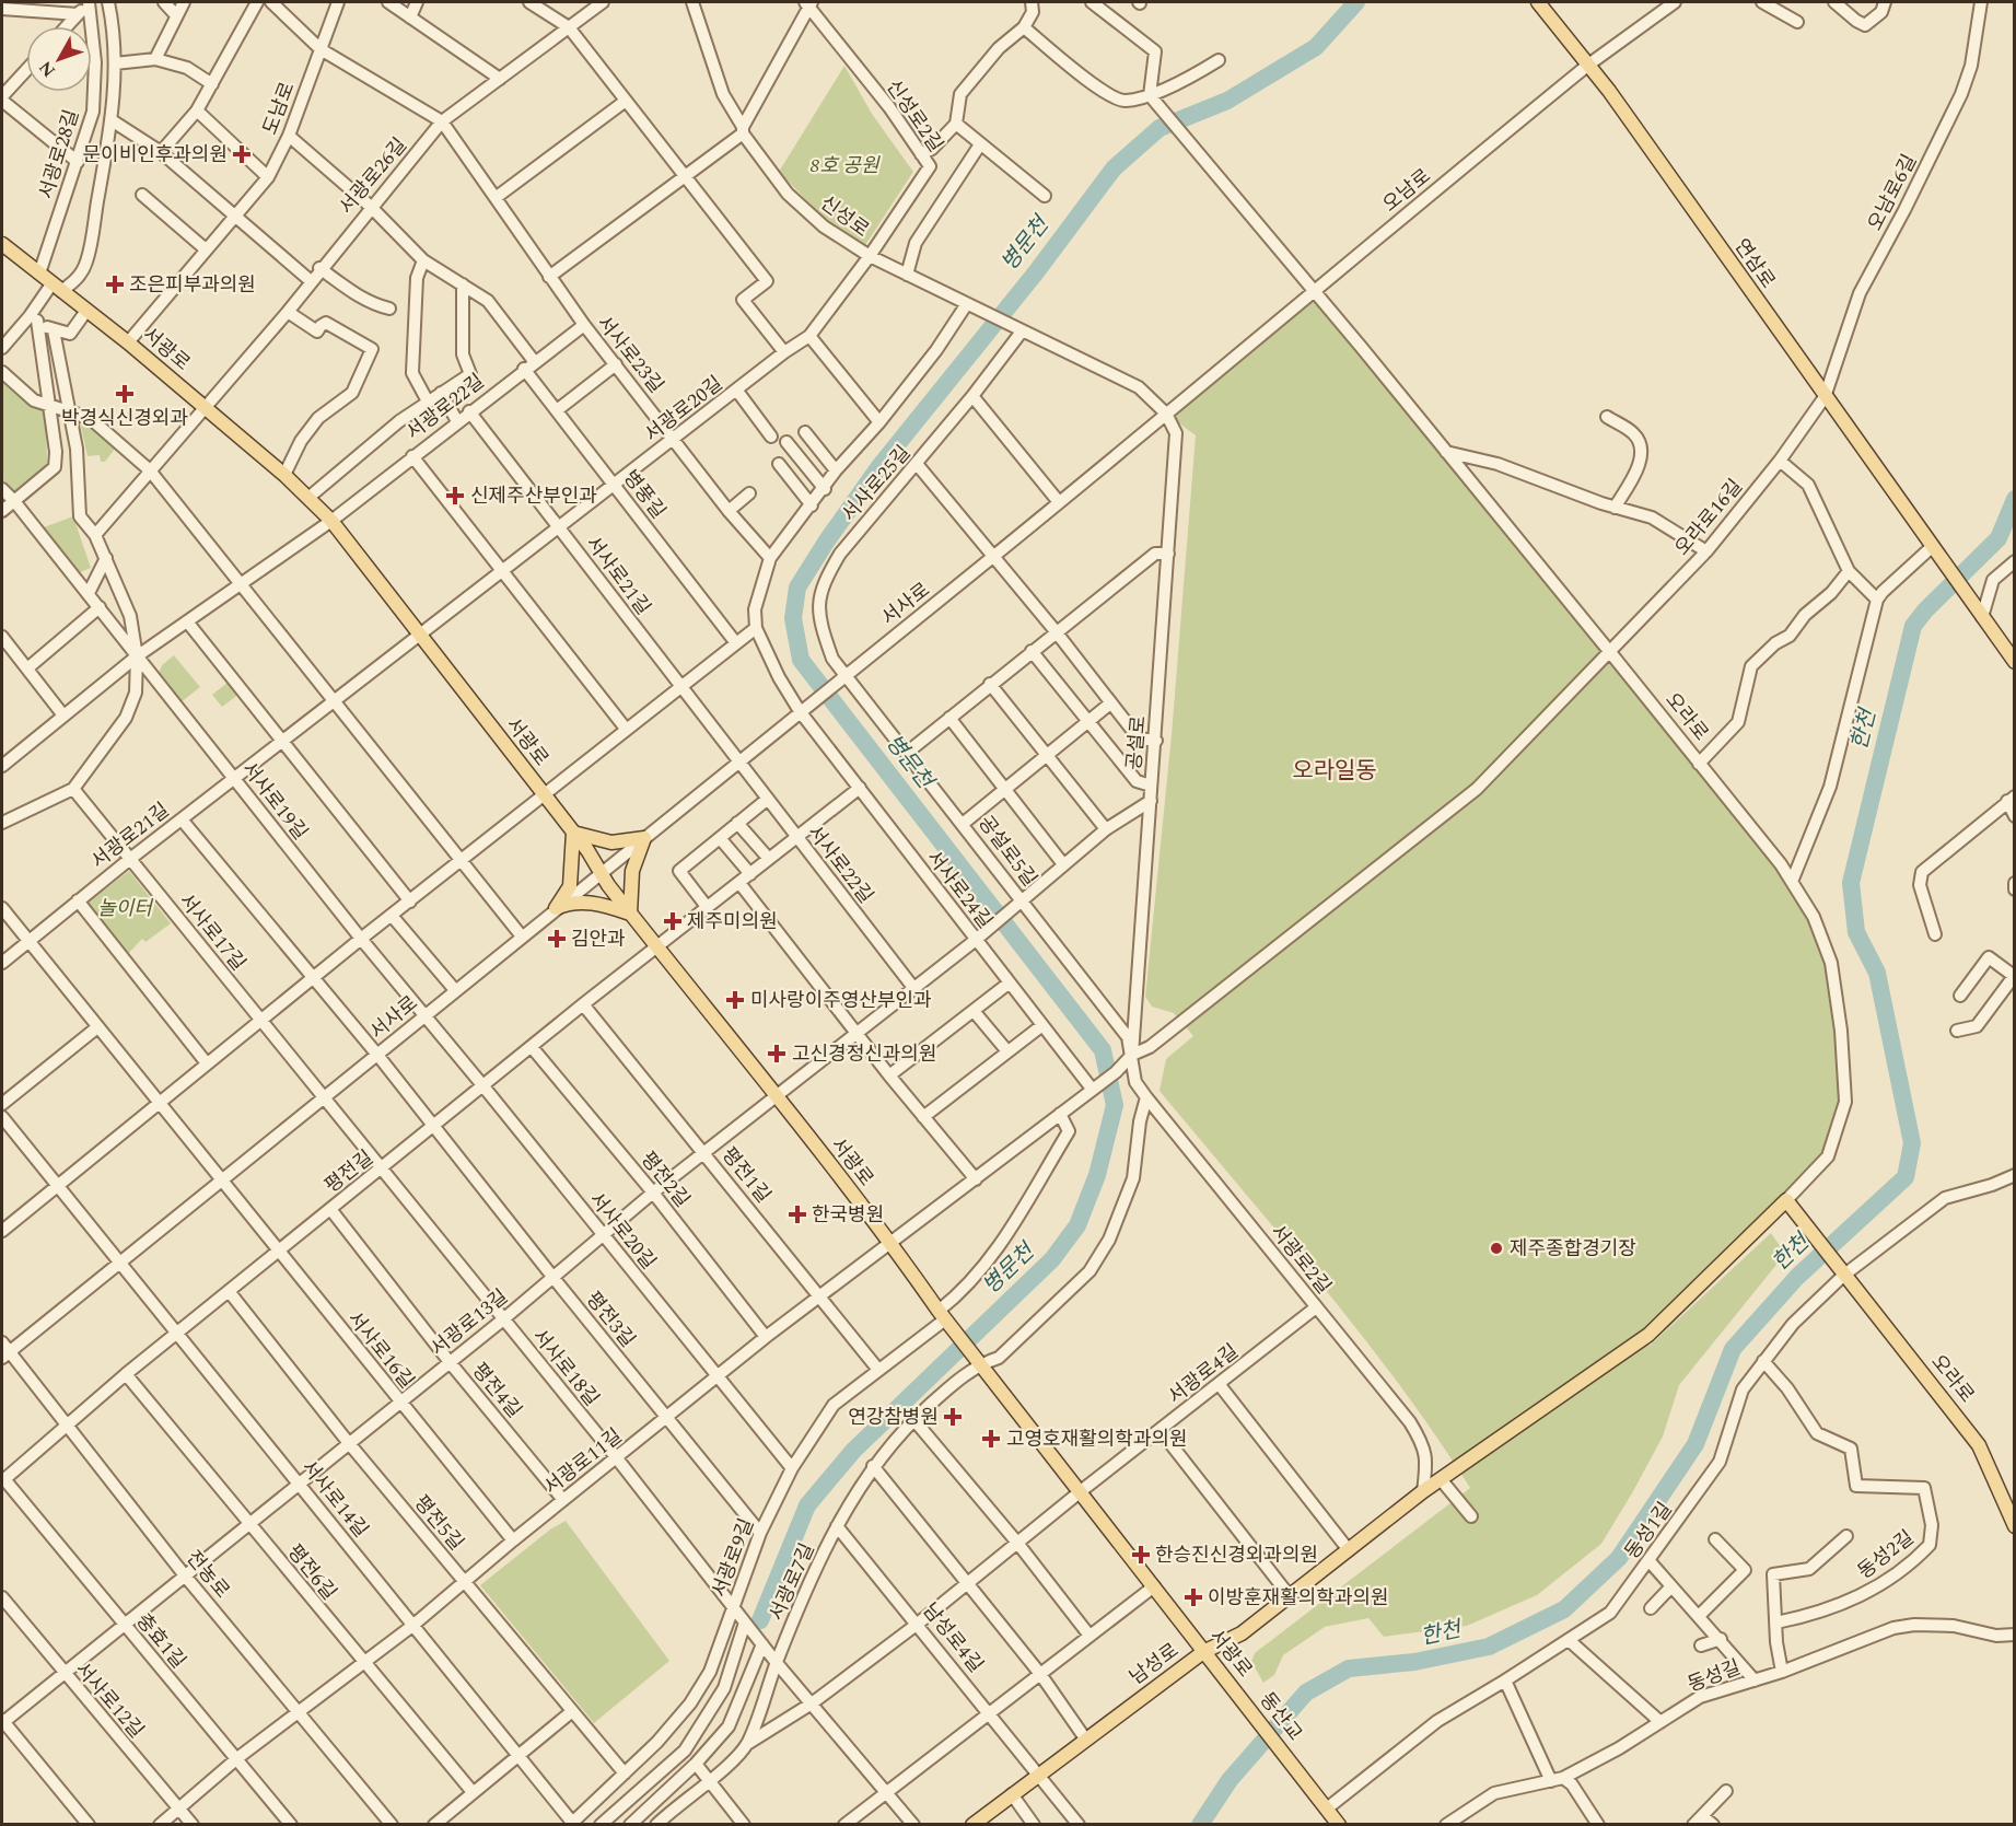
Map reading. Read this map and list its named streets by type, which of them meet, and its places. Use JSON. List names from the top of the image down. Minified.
{"streets":{"main road":["연삼로","서광로","오라로","남성로","동산교"],"street":["도남로","신성로2길","서광로28길","서광로26길","오남로","오남로6길","신성로","서사로23길","서광로22길","서광로20길","서사로25길","병풍길","오라로16길","서사로21길","서사로","공설로","서사로19길","서광로21길","공설로5길","서사로22길","서사로24길","서사로17길","평전길","평전1길","평전2길","서사로20길","서광로2길","평전3길","서광로13길","서사로16길","서사로18길","서광로4길","평전4길","서광로11길","서사로14길","평전5길","동성1길","동성2길","서광로9길","평전6길","전농로","서광로7길","남성로4길","충효1길","동성길","서사로12길"]},"crossings":[["도남로","서광로"],["도남로","서사로23길"],["도남로","병풍길"],["신성로2길","신성로"],["신성로2길","서광로20길"],["서광로28길","서광로"],["서광로26길","서광로"],["서광로26길","서사로23길"],["서광로26길","병풍길"],["오남로","연삼로"],["오남로","서사로"],["오남로","오라로"],["오남로","공설로"],["오남로6길","연삼로"],["오남로6길","오라로16길"],["신성로","서광로20길"],["신성로","서사로25길"],["연삼로","오라로16길"],["서광로","서광로22길"],["서광로","서광로20길"],["서광로","서사로"],["서광로","서광로21길"],["서광로","평전길"],["서광로","서광로13길"],["서광로","서광로4길"],["서광로","서광로11길"],["서광로","서광로9길"],["서광로","서광로7길"],["서광로","남성로"],["서광로","동산교"],["서사로23길","서광로22길"],["서사로23길","서광로20길"],["서광로22길","병풍길"],["서광로22길","서사로21길"],["서광로22길","서사로19길"],["서광로20길","병풍길"],["서광로20길","서사로21길"],["서광로20길","서광로21길"],["서사로25길","서사로"],["서사로25길","공설로5길"],["오라로16길","오라로"],["오라로16길","공설로"],["오라로16길","공설로5길"],["오라로16길","서광로2길"],["서사로21길","서사로"],["서사로21길","서사로22길"],["서사로","공설로"],["서사로","서사로19길"],["서사로","공설로5길"],["서사로","서사로22길"],["서사로","서사로24길"],["서사로","서사로17길"],["서사로","서사로20길"],["서사로","평전3길"],["서사로","서사로16길"],["서사로","서사로18길"],["서사로","서사로14길"],["서사로","전농로"],["오라로","동성1길"],["오라로","남성로"],["공설로","공설로5길"],["공설로","서광로2길"],["공설로","서광로13길"],["서사로19길","서광로21길"],["서사로19길","서사로20길"],["서광로21길","서사로17길"],["서광로21길","평전3길"],["서광로21길","서사로16길"],["공설로5길","서광로2길"],["공설로5길","서광로13길"],["서사로22길","평전길"],["서사로22길","서광로13길"],["서사로24길","평전길"],["서사로24길","서광로13길"],["서사로17길","서사로18길"],["평전길","평전1길"],["평전길","평전2길"],["평전길","서사로20길"],["평전길","평전3길"],["평전길","서사로16길"],["평전길","서사로18길"],["평전길","평전4길"],["평전길","서사로14길"],["평전길","평전5길"],["평전길","평전6길"],["평전길","전농로"],["평전길","충효1길"],["평전1길","서광로13길"],["평전1길","서광로11길"],["평전1길","서광로9길"],["평전2길","서광로13길"],["평전2길","서광로11길"],["서사로20길","서광로13길"],["서사로20길","서광로11길"],["서사로20길","서광로9길"],["서광로2길","서광로4길"],["서광로2길","남성로"],["평전3길","서광로13길"],["평전3길","서광로11길"],["평전3길","서광로9길"],["서광로13길","서사로16길"],["서광로13길","서사로18길"],["서광로13길","평전4길"],["서광로13길","서사로14길"],["서광로13길","평전5길"],["서광로13길","평전6길"],["서광로13길","전농로"],["서광로13길","충효1길"],["서광로13길","서사로12길"],["서사로16길","서광로11길"],["서사로18길","서광로11길"],["서사로18길","서광로9길"],["서사로18길","서광로7길"],["서광로4길","서광로7길"],["서광로4길","남성로4길"],["평전4길","서광로11길"],["서광로11길","서사로14길"],["서광로11길","평전5길"],["서광로11길","평전6길"],["서광로11길","전농로"],["서광로11길","충효1길"],["서광로11길","서사로12길"],["서사로14길","서광로9길"],["평전5길","서광로9길"],["동성1길","동성2길"],["동성1길","동산교"],["서광로7길","남성로4길"],["남성로4길","남성로"]],"districts":["오라일동"],"water":["병문천","한천"],"parks":["8호 공원","놀이터"],"places":{"health":["문이비인후과의원","조은피부과의원","박경식신경외과","신제주산부인과","제주미의원","김안과","미사랑이주영산부인과","고신경정신과의원","한국병원","연강참병원","고영호재활의학과의원","한승진신경외과의원","이방훈재활의학과의원"],"other":["제주종합경기장"]},"north":"bottom left"}
